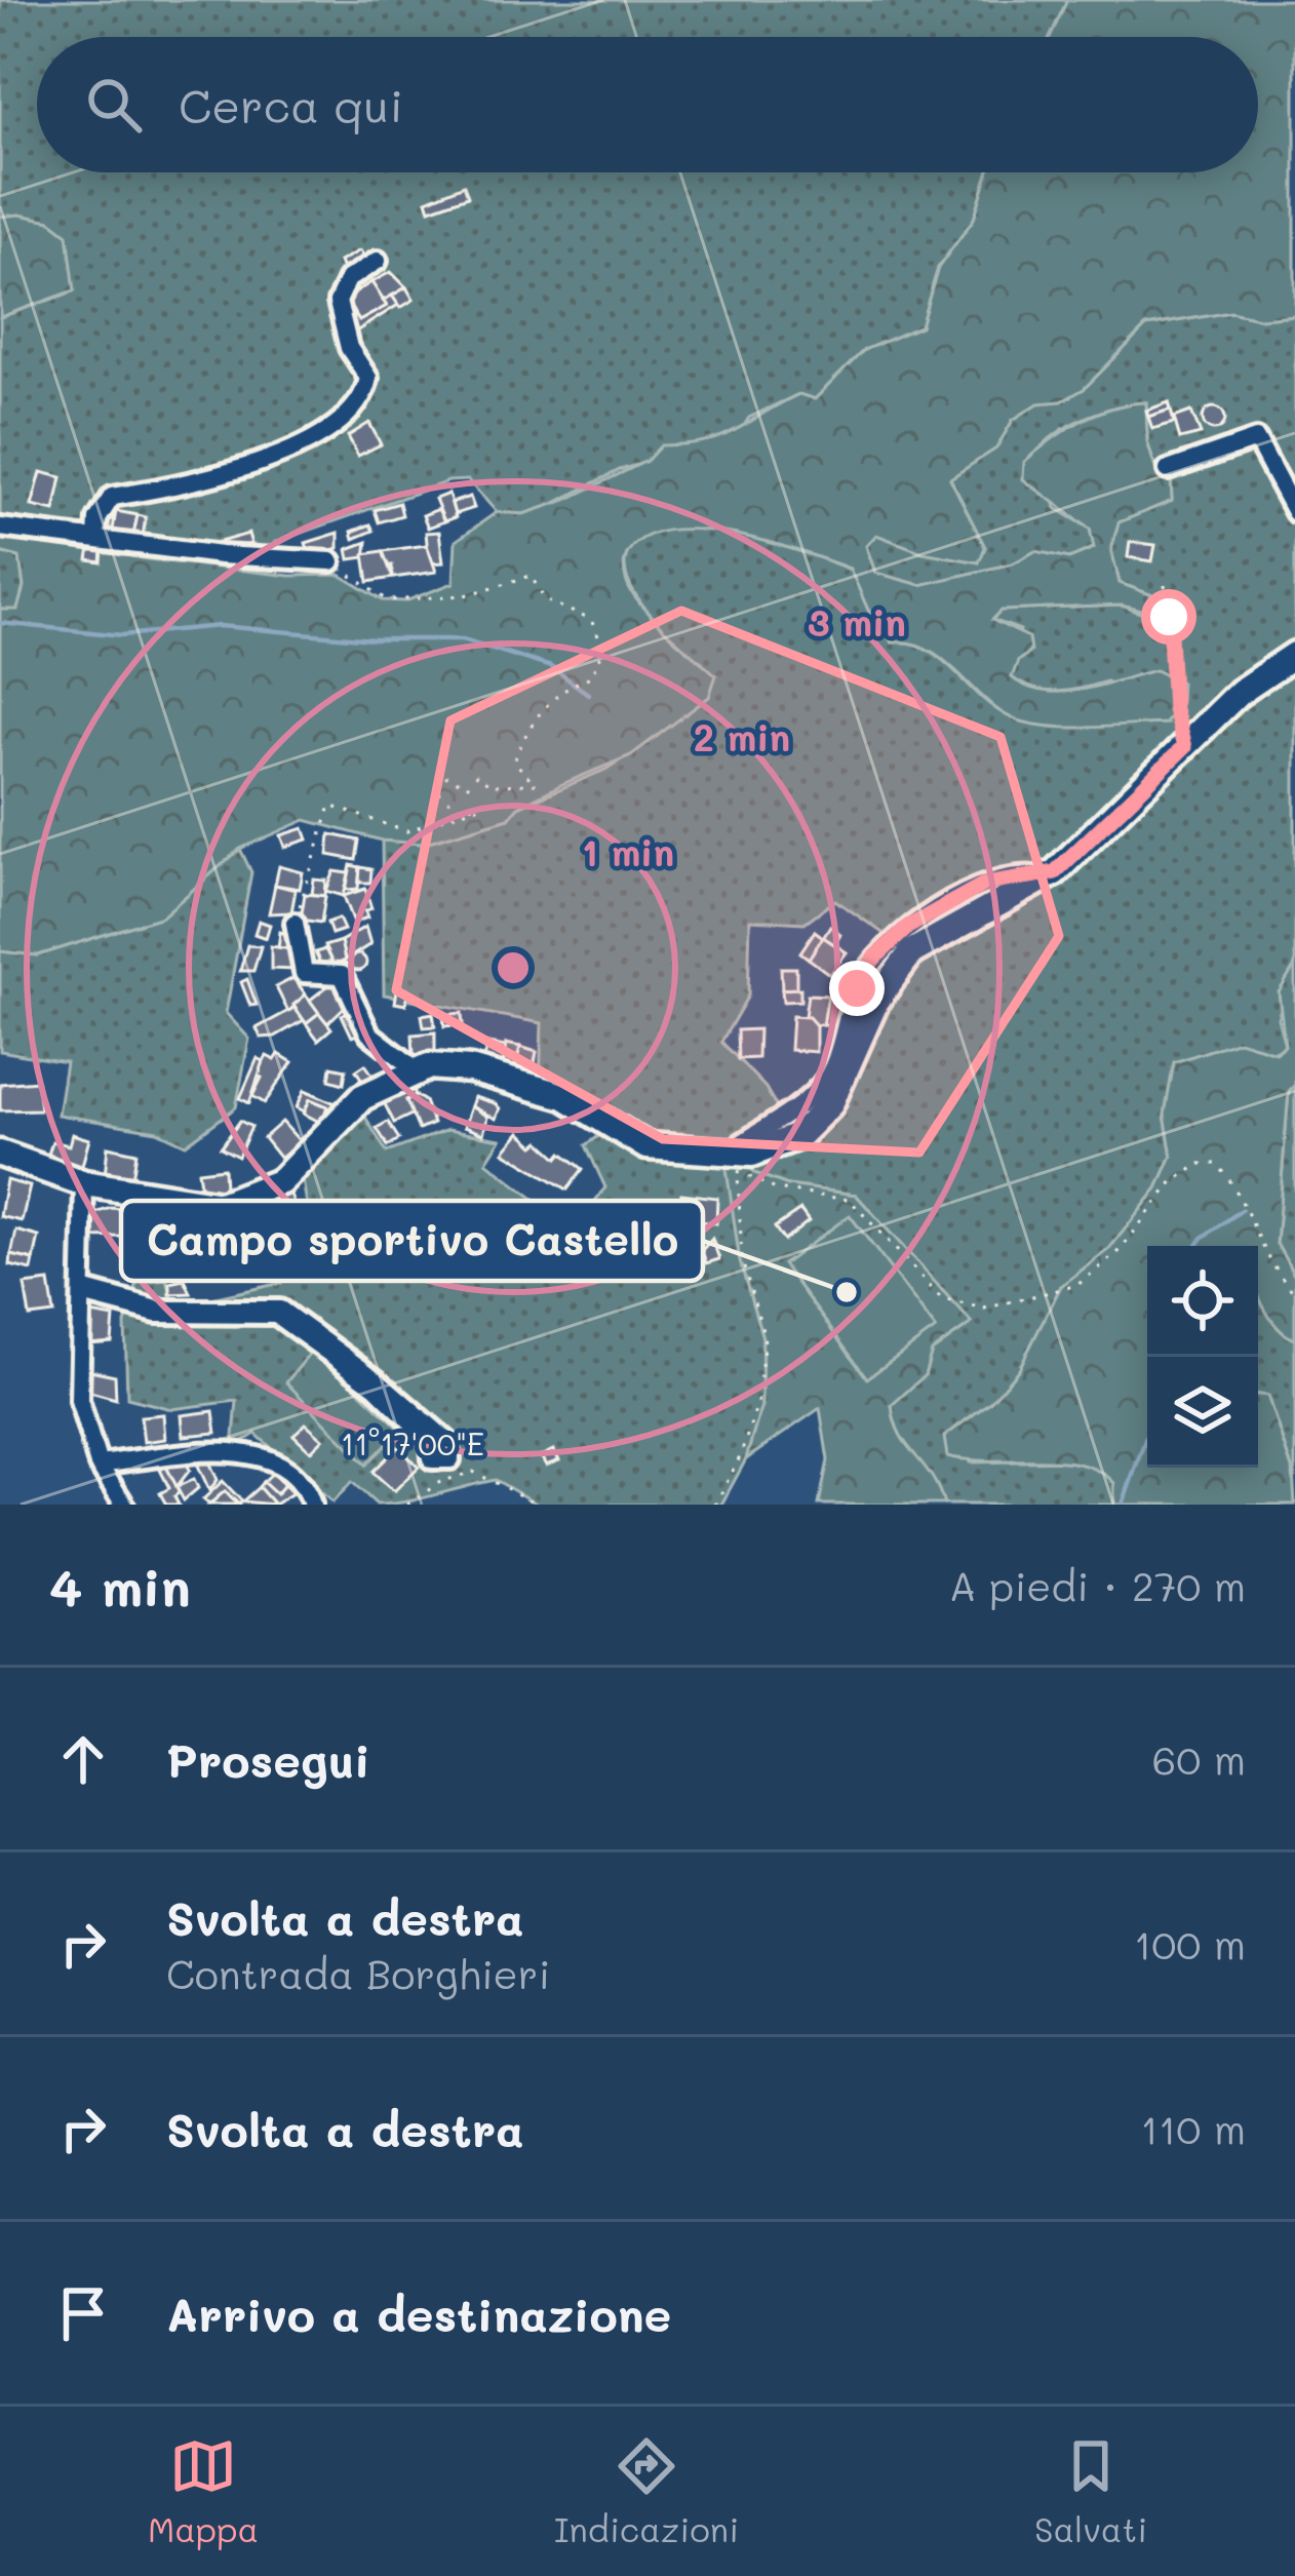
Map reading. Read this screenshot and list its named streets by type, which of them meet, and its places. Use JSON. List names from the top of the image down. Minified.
{"places":["Campo sportivo Castello"],"page":{"search":"Cerca qui","heading":["4 min","A piedi · 270 m"],"list":[["Prosegui","60 m"],["Svolta a destra","Contrada Borghieri","100 m"],["Svolta a destra","110 m"],"Arrivo a destinazione"],"nav":["Mappa","Indicazioni","Salvati"]},"coordinates":["11°17'00\"E"],"rings":["3 min","2 min","1 min"]}
